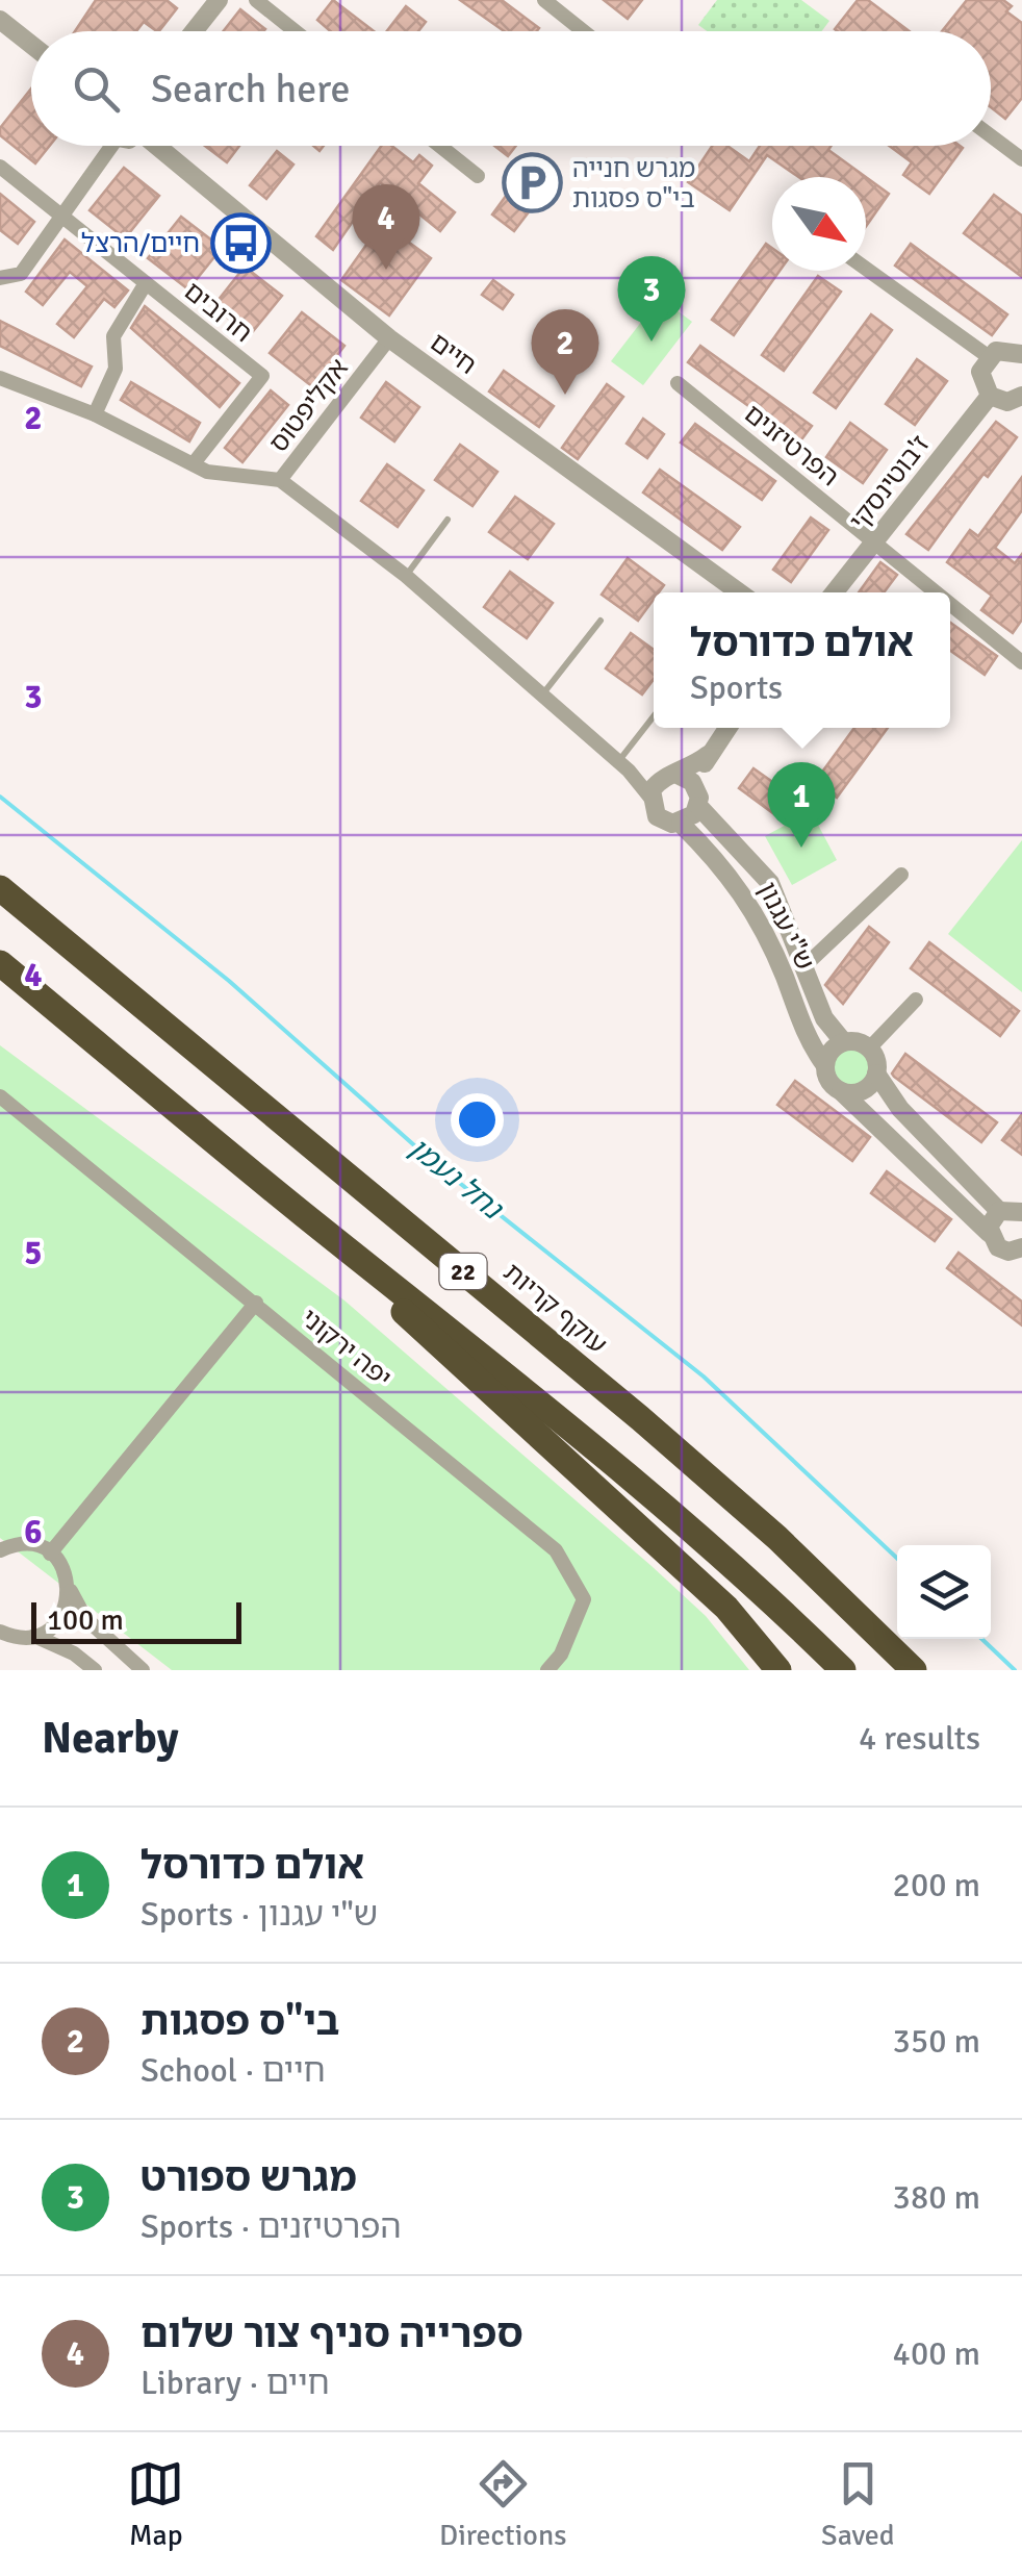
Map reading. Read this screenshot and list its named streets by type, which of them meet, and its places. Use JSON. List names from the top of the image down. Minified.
{"streets":{"highway":["22","עוקף קריות"],"street":["חרובים","חיים","אקליפטוס","הפרטיזנים","ז'בוטינסקי","ש\"י עגנון","יפה ירקוני"]},"crossings":[["חרובים","אקליפטוס"],["חיים","אקליפטוס"],["הפרטיזנים","ז'בוטינסקי"]],"water":["נחל נעמן"],"places":{"parking":["מגרש חנייה בי\"ס פסגות"],"bus stop":["חיים/הרצל"]},"scale_bar":"100 m","north":"bottom right","page":{"search":"Search here","pins":["4","3","2","1"],"popup":["אולם כדורסל","Sports"],"scale":"100 m","heading":["Nearby","4 results"],"list":[{"mark":"1","name":"אולם כדורסל","note":"Sports · ש\"י עגנון","value":"200 m"},{"mark":"2","name":"בי\"ס פסגות","note":"School · חיים","value":"350 m"},{"mark":"3","name":"מגרש ספורט","note":"Sports · הפרטיזנים","value":"380 m"},{"mark":"4","name":"ספרייה סניף צור שלום","note":"Library · חיים","value":"400 m"}],"nav":["Map","Directions","Saved"]},"grid":{"rows":["2","3","4","5","6"]}}
